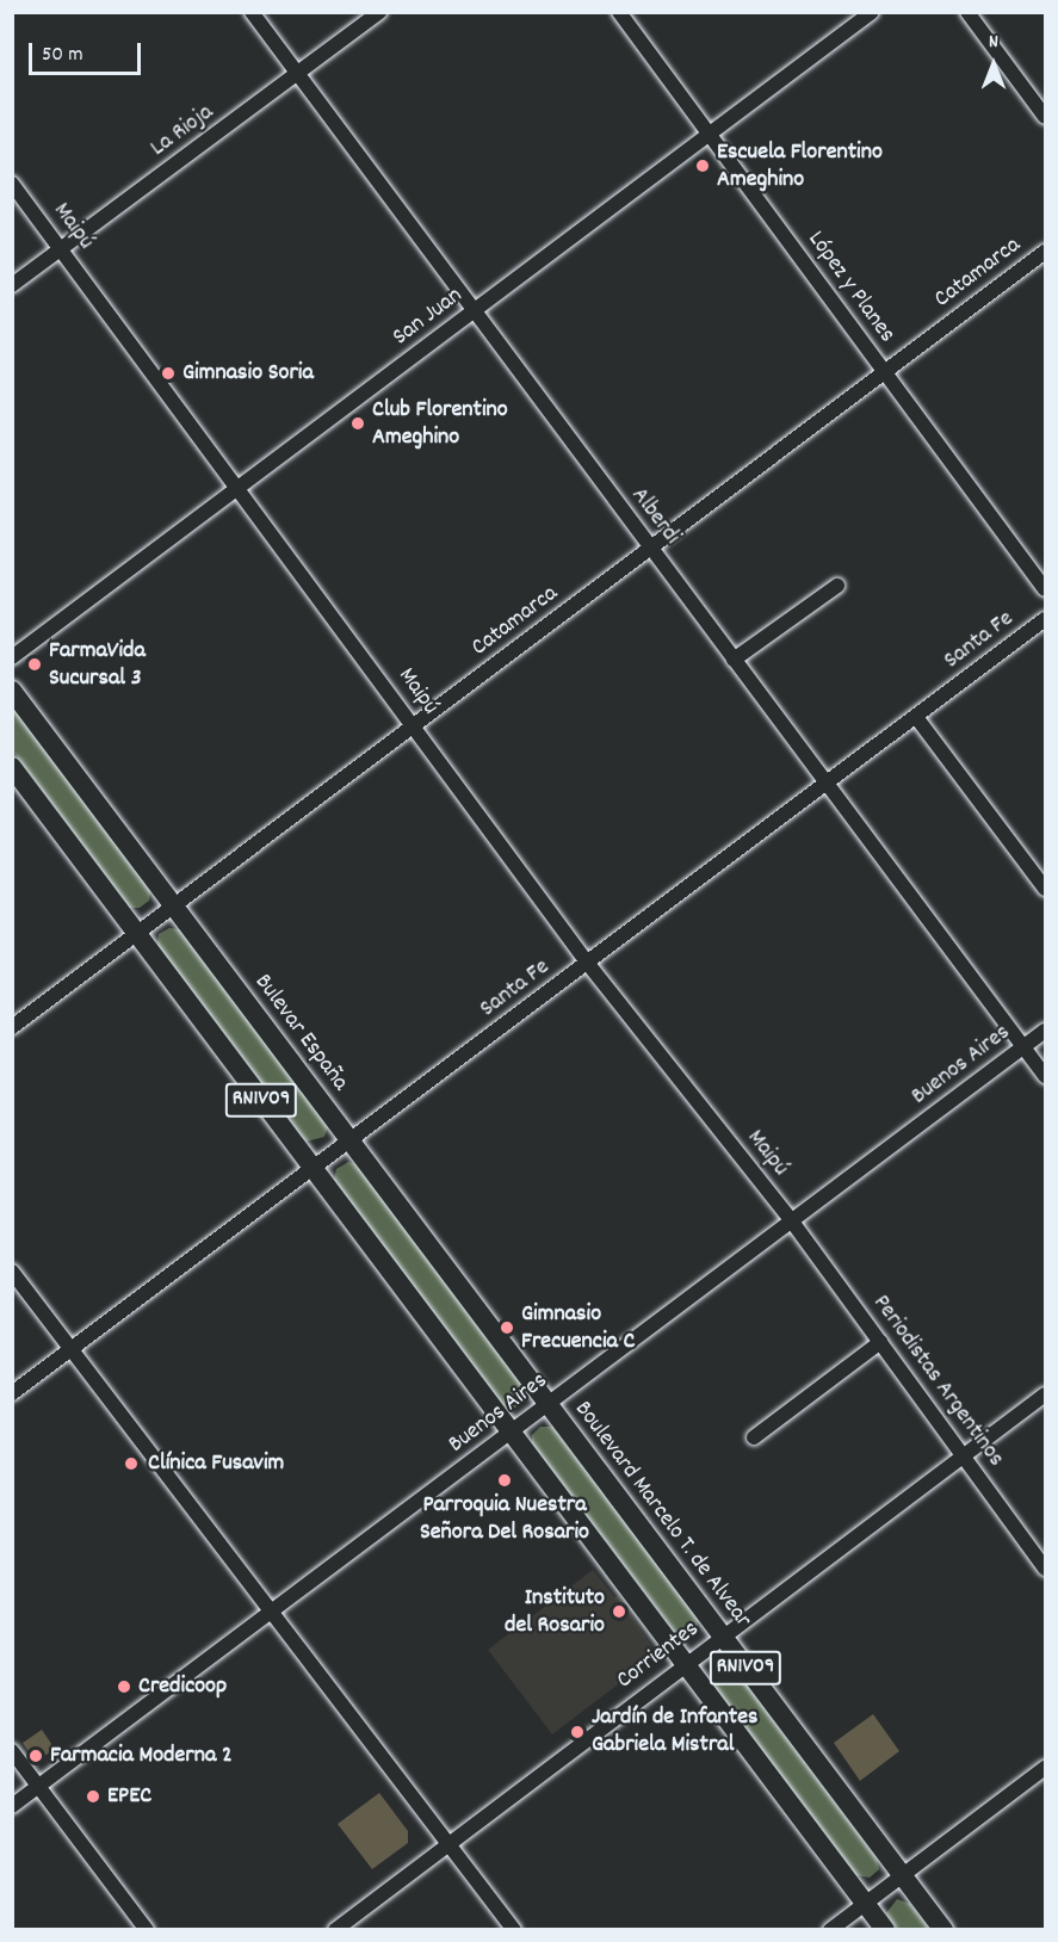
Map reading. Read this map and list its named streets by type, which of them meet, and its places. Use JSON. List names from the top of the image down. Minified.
{"streets":{"main road":["Bulevar España","RN1V09","Boulevard Marcelo T. de Alvear"],"street":["La Rioja","Maipú","Catamarca","López y Planes","San Juan","Alberdi","Santa Fe","Buenos Aires","Periodistas Argentinos","Corrientes"]},"crossings":[["La Rioja","Maipú"],["La Rioja","Alberdi"],["Maipú","Catamarca"],["Maipú","San Juan"],["Maipú","Santa Fe"],["Maipú","Buenos Aires"],["Maipú","Periodistas Argentinos"],["Catamarca","López y Planes"],["Catamarca","Alberdi"],["Catamarca","Bulevar España"],["Catamarca","RN1V09"],["López y Planes","San Juan"],["San Juan","Alberdi"],["Alberdi","Santa Fe"],["Alberdi","Buenos Aires"],["Santa Fe","Bulevar España"],["Santa Fe","RN1V09"],["Bulevar España","Buenos Aires"],["Bulevar España","Boulevard Marcelo T. de Alvear"],["Buenos Aires","RN1V09"],["Buenos Aires","Periodistas Argentinos"],["Buenos Aires","Boulevard Marcelo T. de Alvear"],["RN1V09","Corrientes"],["Periodistas Argentinos","Corrientes"],["Boulevard Marcelo T. de Alvear","Corrientes"]],"places":["Escuela Florentino Ameghino","Gimnasio Soria","Club Florentino Ameghino","FarmaVida Sucursal 3","Gimnasio Frecuencia C","Clínica Fusavim","Parroquia Nuestra Señora Del Rosario","Instituto del Rosario","Credicoop","Jardín de Infantes Gabriela Mistral","Farmacia Moderna 2","EPEC"],"scale_bar":"50 m","north":"top"}
